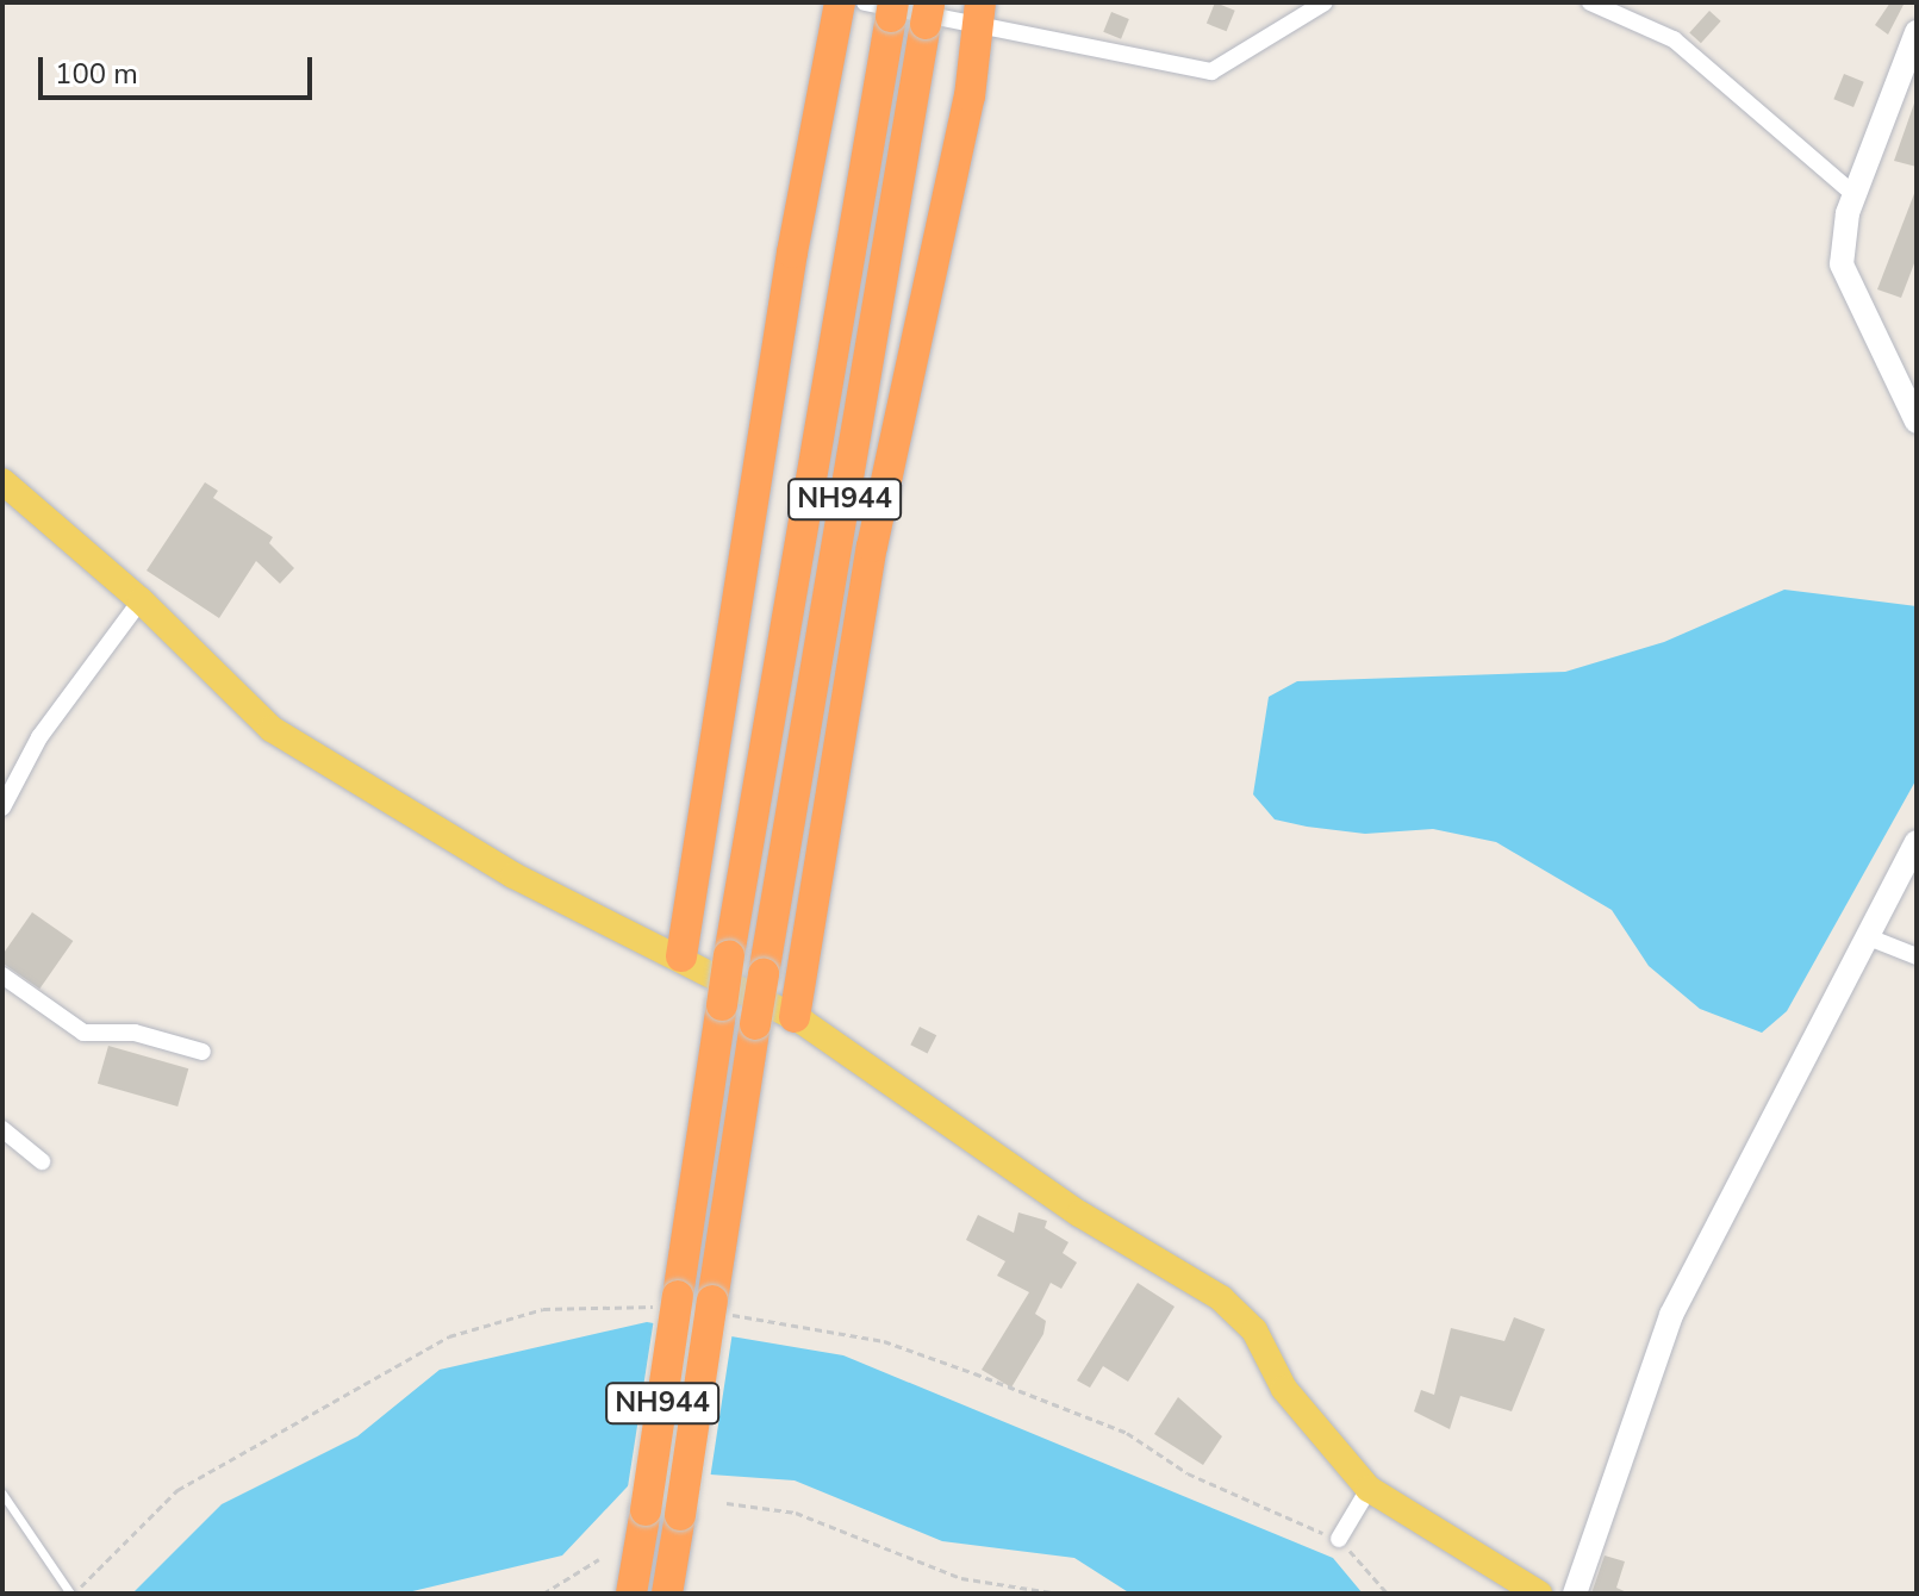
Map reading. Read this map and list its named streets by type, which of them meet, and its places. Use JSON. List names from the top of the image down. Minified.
{"streets":{"highway":["NH944"]},"scale_bar":"100 m"}
